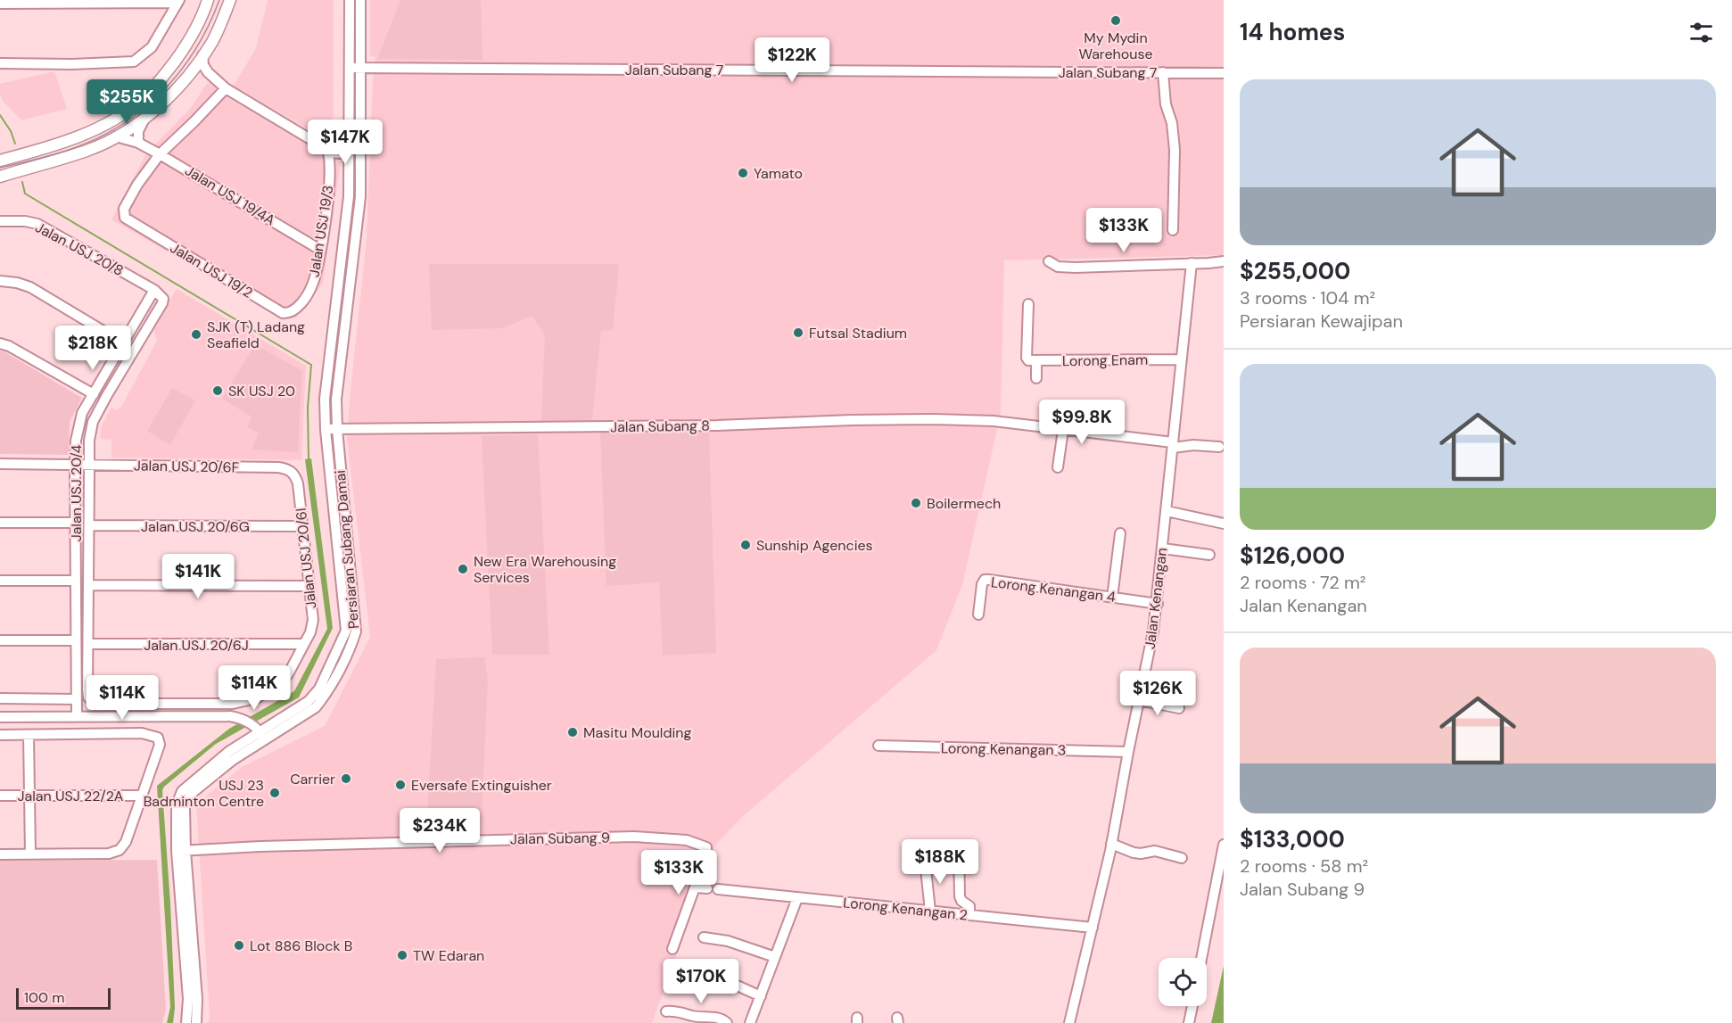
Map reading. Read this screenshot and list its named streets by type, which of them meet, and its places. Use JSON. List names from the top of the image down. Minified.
{"streets":{"street":["Jalan Subang 7","Jalan USJ 19/4A","Jalan USJ 19/3","Jalan USJ 20/8","Jalan USJ 19/2","Lorong Enam","Jalan Subang 8","Jalan USJ 20/6F","Jalan USJ 20/4","Jalan USJ 20/6G","Persiaran Subang Damai","Jalan USJ 20/6I","Lorong Kenangan 4","Jalan Kenangan","Jalan USJ 20/6J","Lorong Kenangan 3","Jalan USJ 22/2A","Jalan Subang 9","Lorong Kenangan 2"]},"crossings":[["Jalan Subang 7","Persiaran Subang Damai"],["Jalan USJ 19/4A","Jalan USJ 19/3"],["Jalan USJ 19/4A","Jalan USJ 19/2"],["Jalan USJ 19/3","Jalan USJ 19/2"],["Jalan USJ 20/8","Jalan USJ 20/4"],["Lorong Enam","Jalan Kenangan"],["Jalan Subang 8","Persiaran Subang Damai"],["Jalan Subang 8","Jalan Kenangan"],["Jalan USJ 20/6F","Jalan USJ 20/4"],["Jalan USJ 20/6F","Jalan USJ 20/6I"],["Jalan USJ 20/6G","Jalan USJ 20/6I"],["Persiaran Subang Damai","Jalan Subang 9"],["Jalan USJ 20/6I","Jalan USJ 20/6J"],["Lorong Kenangan 4","Jalan Kenangan"],["Jalan Kenangan","Lorong Kenangan 3"],["Jalan Kenangan","Lorong Kenangan 2"]],"places":["My Mydin Warehouse","Yamato","Futsal Stadium","SJK (T) Ladang Seafield","SK USJ 20","Boilermech","Sunship Agencies","New Era Warehousing Services","Masitu Moulding","Carrier","Eversafe Extinguisher","USJ 23 Badminton Centre","Lot 886 Block B","TW Edaran"],"scale_bar":"100 m","page":{"heading":"14 homes","price":["$122K","$255K","$147K","$133K","$218K","$99.8K","$141K","$114K","$126K","$114K","$234K","$188K","$133K","$170K"],"list":[{"name":"$255,000","note":"3 rooms · 104 m² · Persiaran Kewajipan"},{"name":"$126,000","note":"2 rooms · 72 m² · Jalan Kenangan"},{"name":"$133,000","note":"2 rooms · 58 m² · Jalan Subang 9"}],"scale":"100 m"}}
